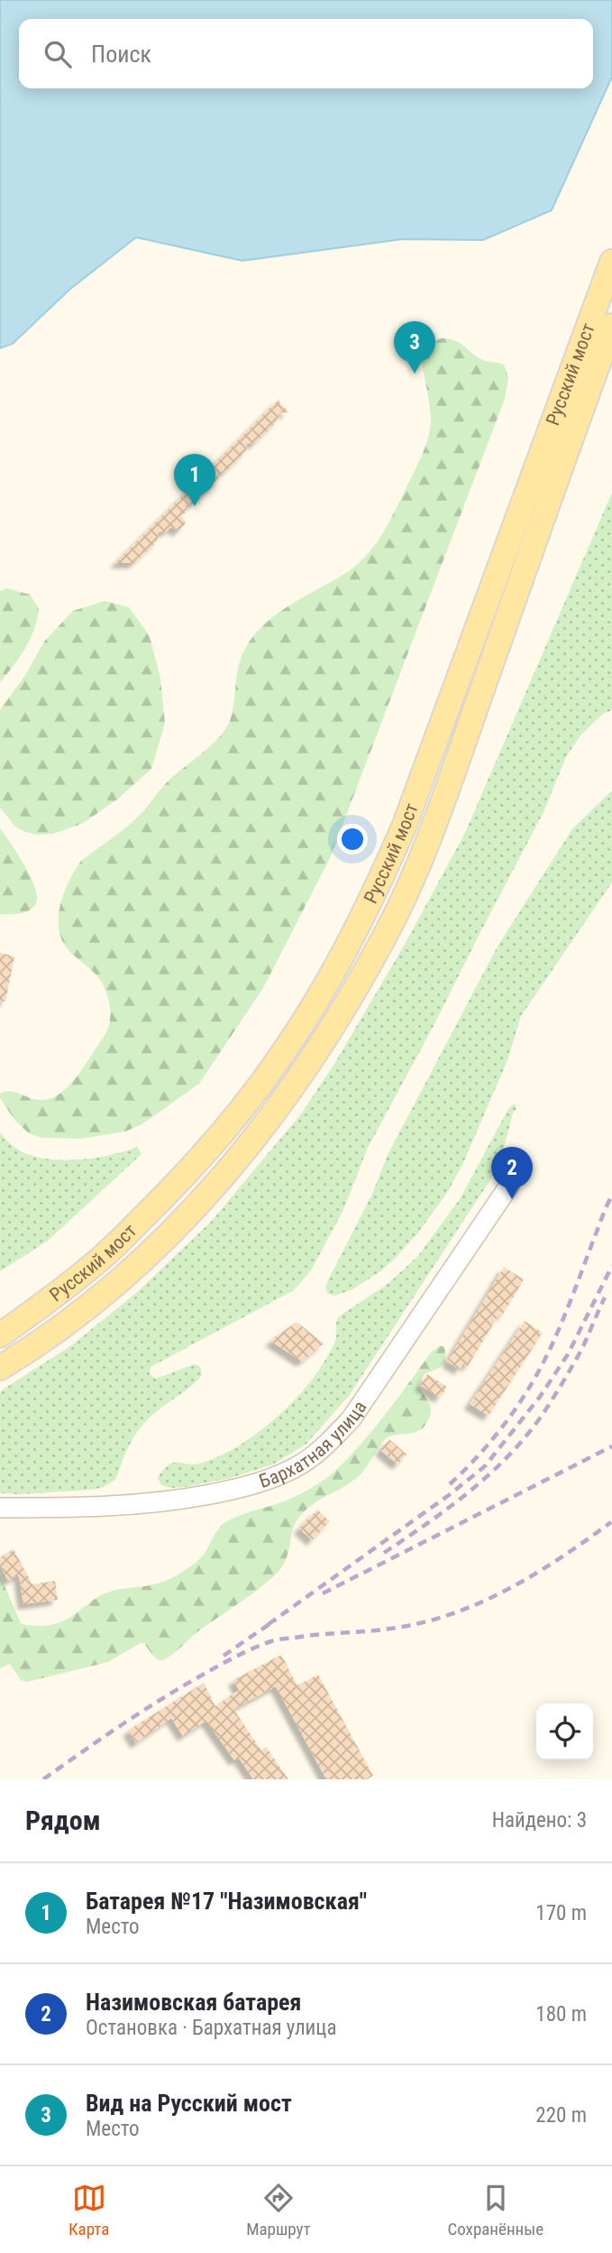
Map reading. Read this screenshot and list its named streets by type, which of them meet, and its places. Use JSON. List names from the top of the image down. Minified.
{"streets":{"main road":["Русский мост"],"street":["Бархатная улица"]},"page":{"search":"Поиск","pins":["3","1","2"],"heading":["Рядом","Найдено: 3"],"list":[{"mark":"1","name":"Батарея №17 \"Назимовская\"","note":"Место","value":"170 m"},{"mark":"2","name":"Назимовская батарея","note":"Остановка · Бархатная улица","value":"180 m"},{"mark":"3","name":"Вид на Русский мост","note":"Место","value":"220 m"}],"nav":["Карта","Маршрут","Сохранённые"]}}
